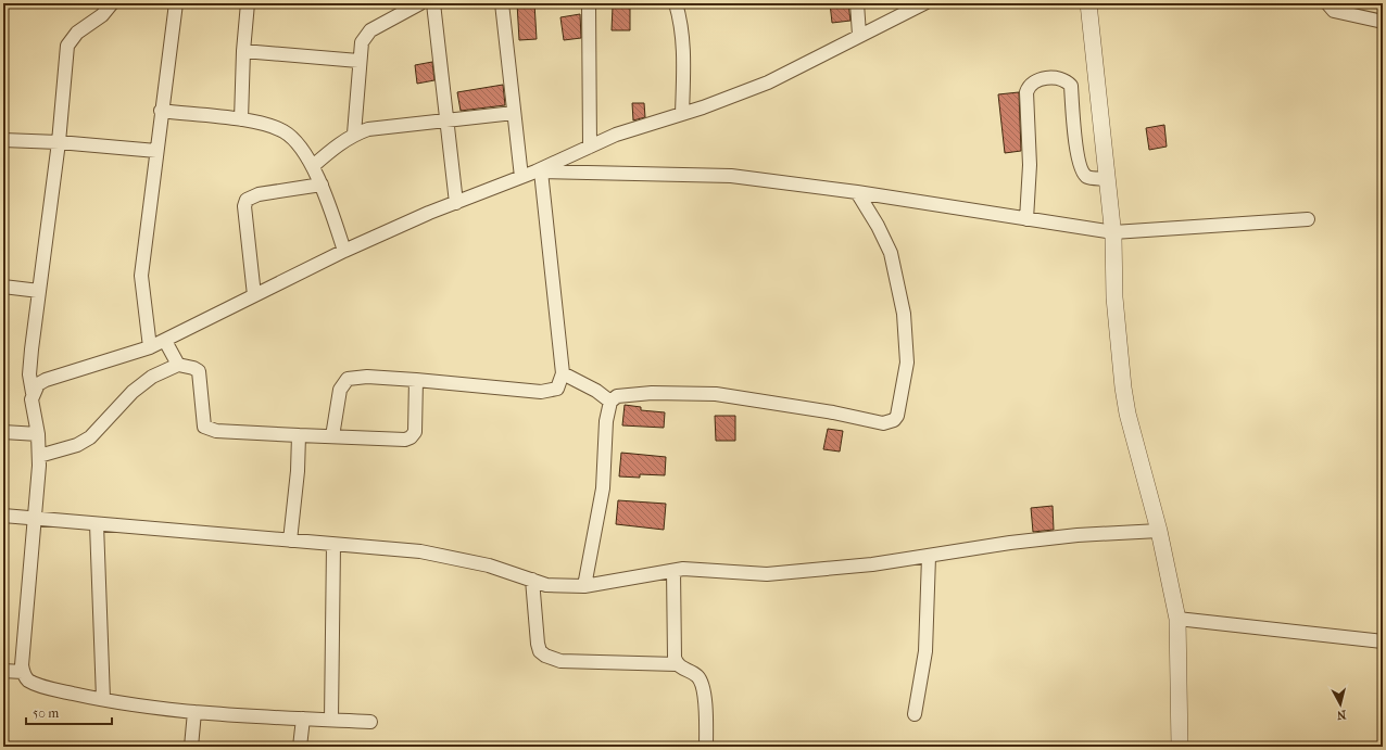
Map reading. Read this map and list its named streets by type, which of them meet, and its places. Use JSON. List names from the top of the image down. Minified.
{"scale_bar":"50 m","north":"bottom"}
